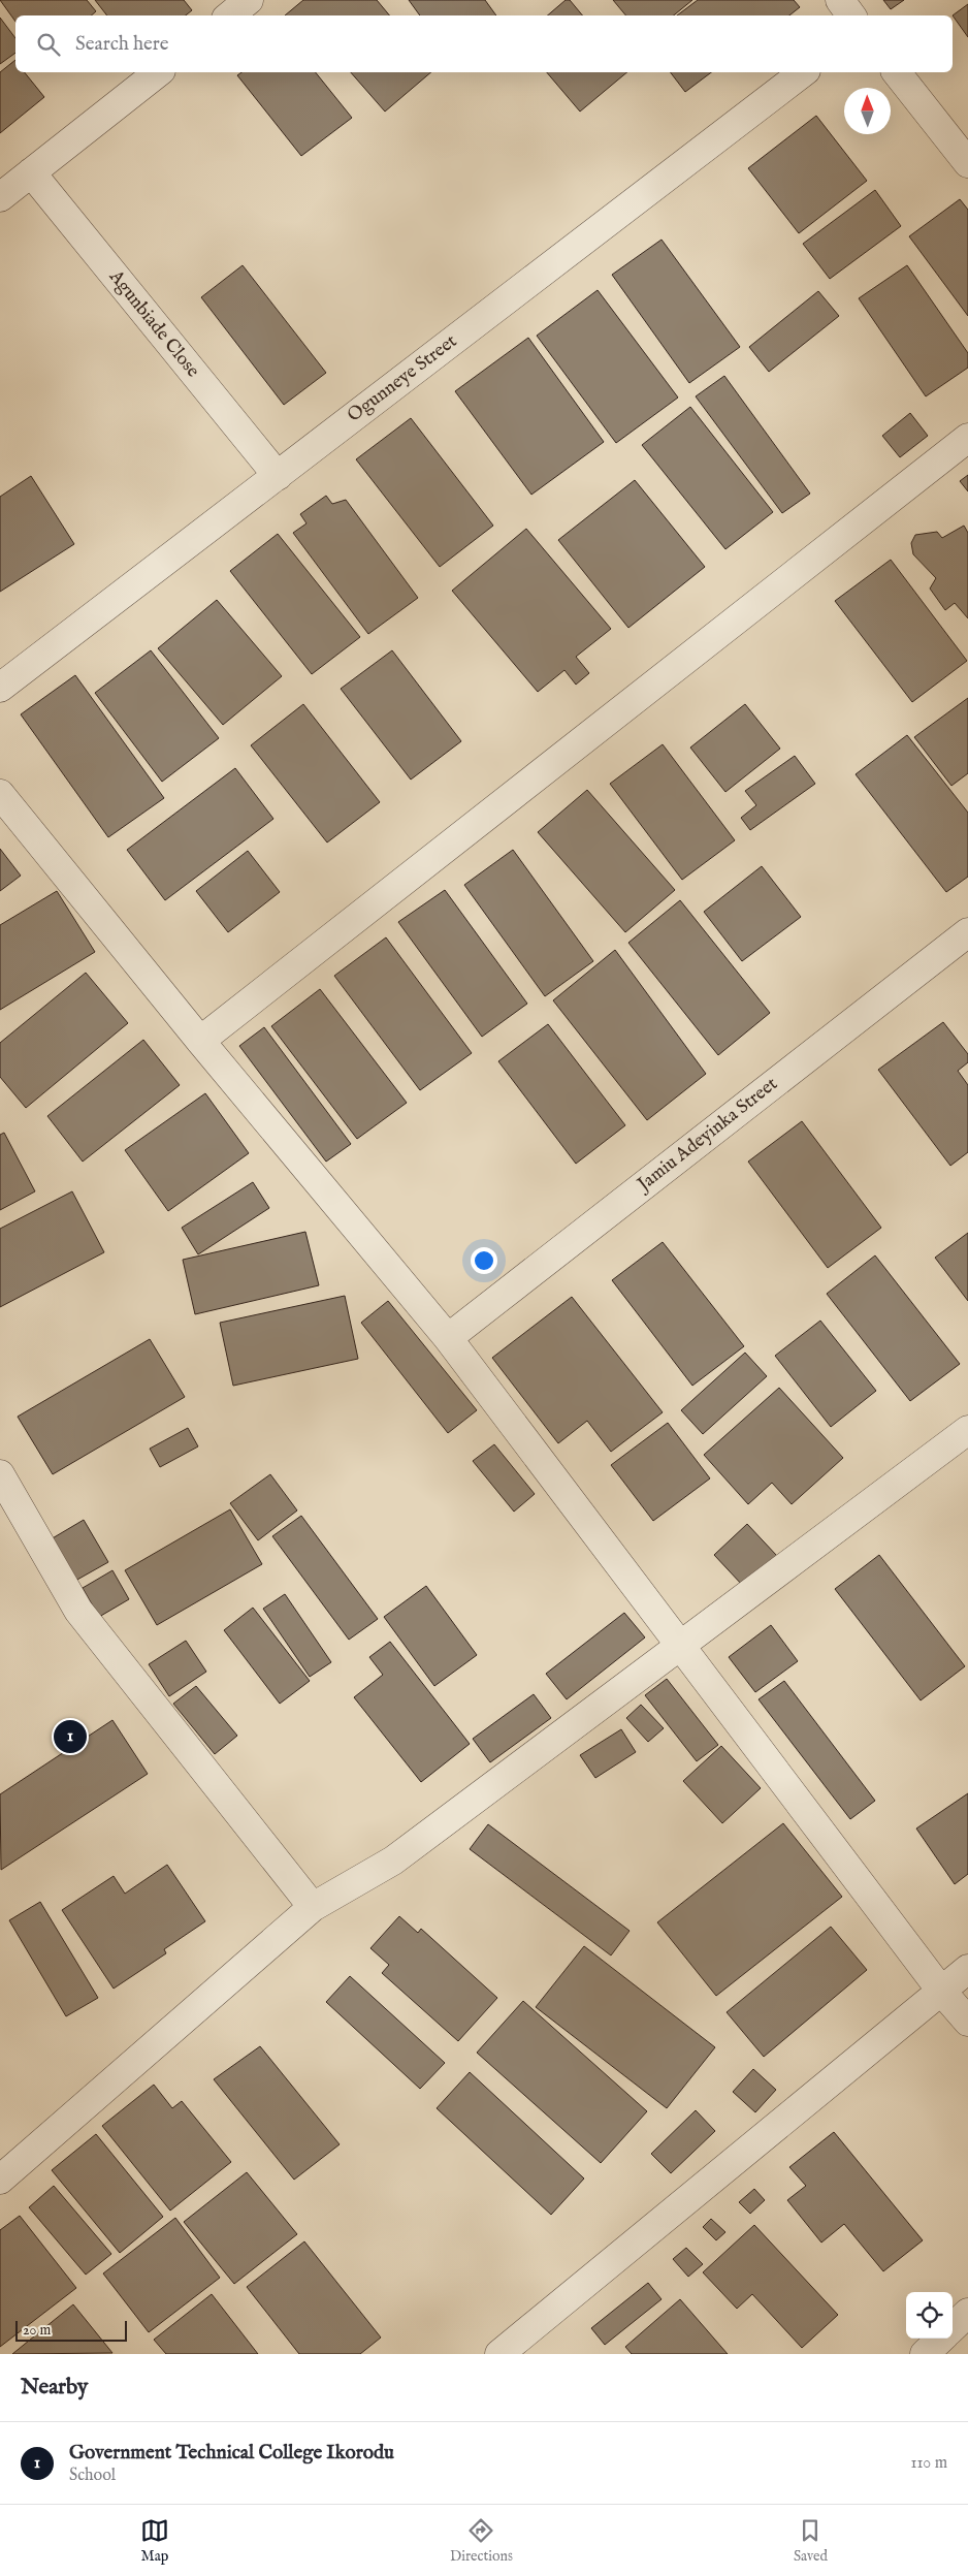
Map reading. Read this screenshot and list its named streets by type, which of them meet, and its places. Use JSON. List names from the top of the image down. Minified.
{"streets":{"street":["Agunbiade Close","Ogunneye Street","Jamiu Adeyinka Street"]},"crossings":[["Agunbiade Close","Ogunneye Street"]],"scale_bar":"20 m","north":"top","page":{"search":"Search here","pins":"1","scale":"20 m","heading":"Nearby","list":[{"mark":"1","name":"Government Technical College Ikorodu","note":"School","value":"110 m"}],"nav":["Map","Directions","Saved"]}}
